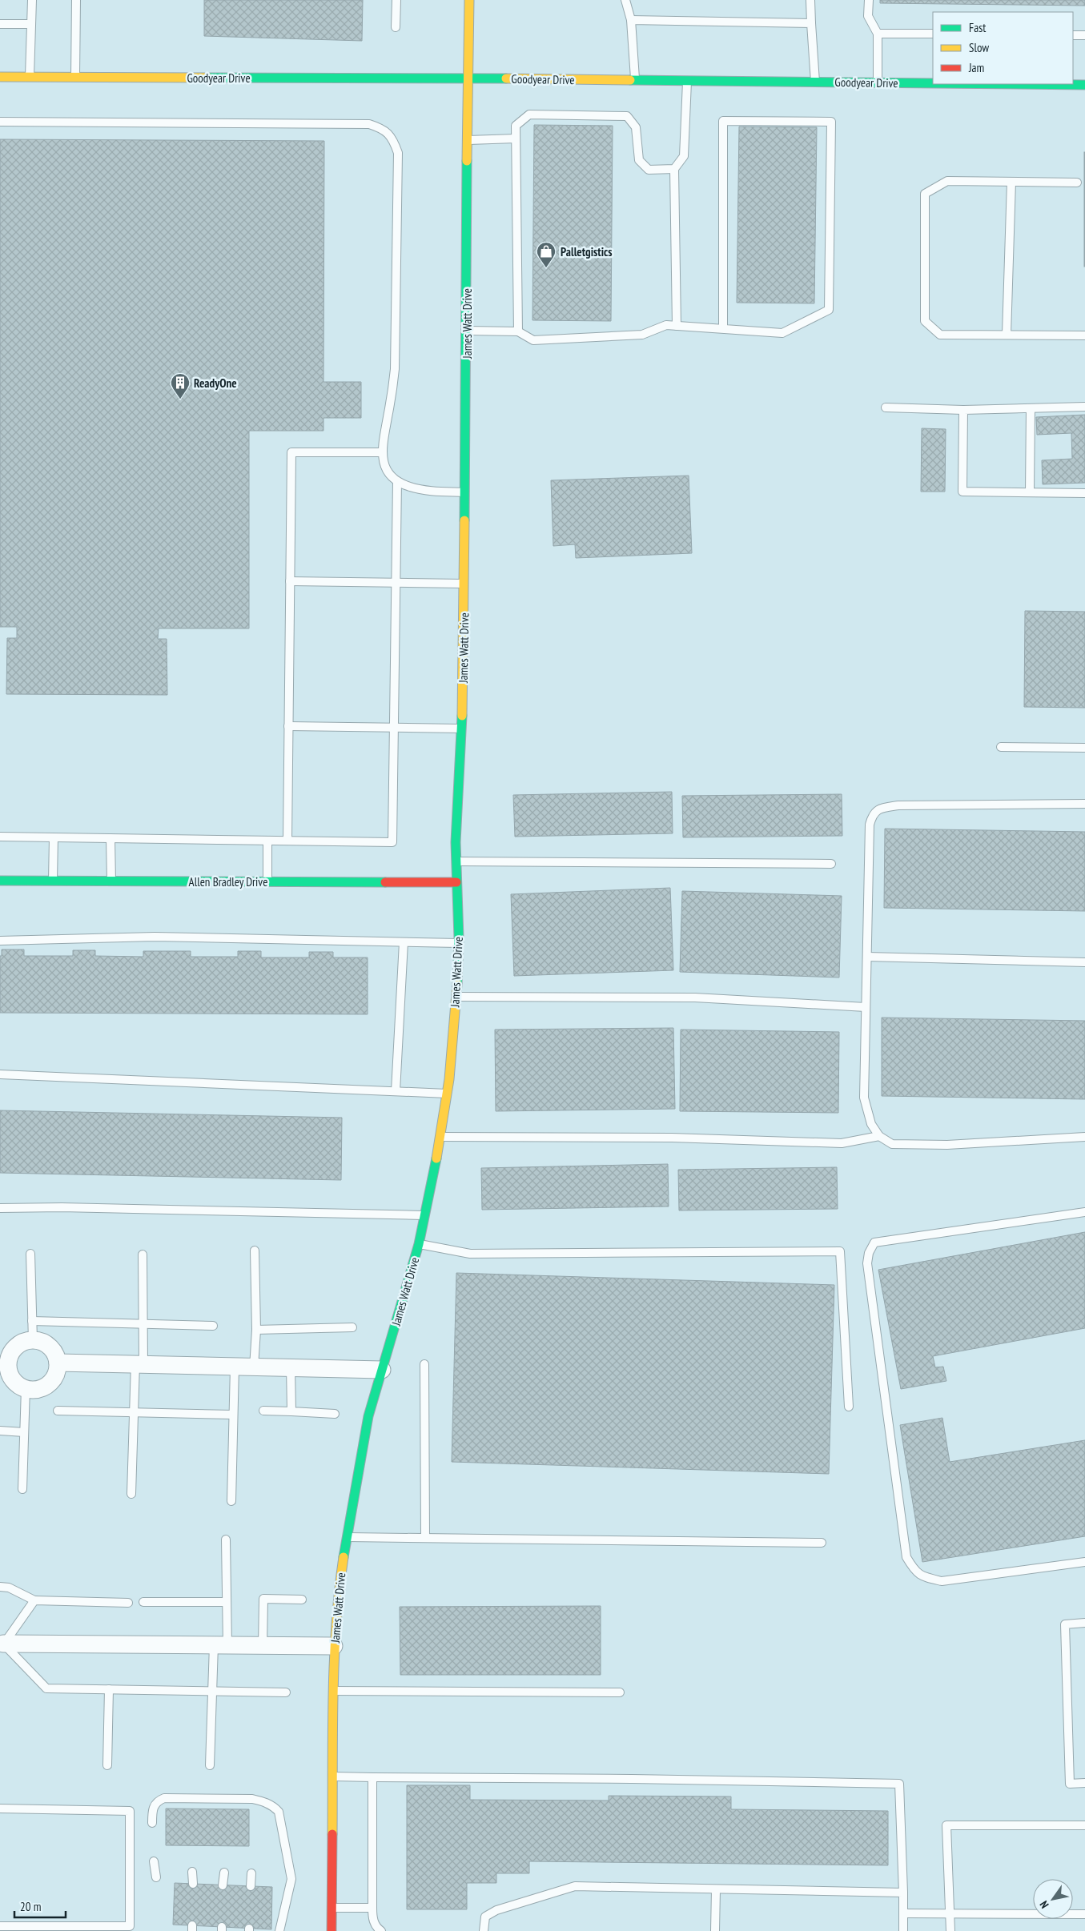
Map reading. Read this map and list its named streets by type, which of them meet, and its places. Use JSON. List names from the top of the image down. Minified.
{"streets":{"street":["Goodyear Drive","James Watt Drive","Allen Bradley Drive"]},"crossings":[["Goodyear Drive","James Watt Drive"],["James Watt Drive","Allen Bradley Drive"]],"places":{"shop":["Palletgistics"],"building":["ReadyOne"]},"legend":["Fast","Slow","Jam"],"scale_bar":"20 m","north":"bottom left"}
